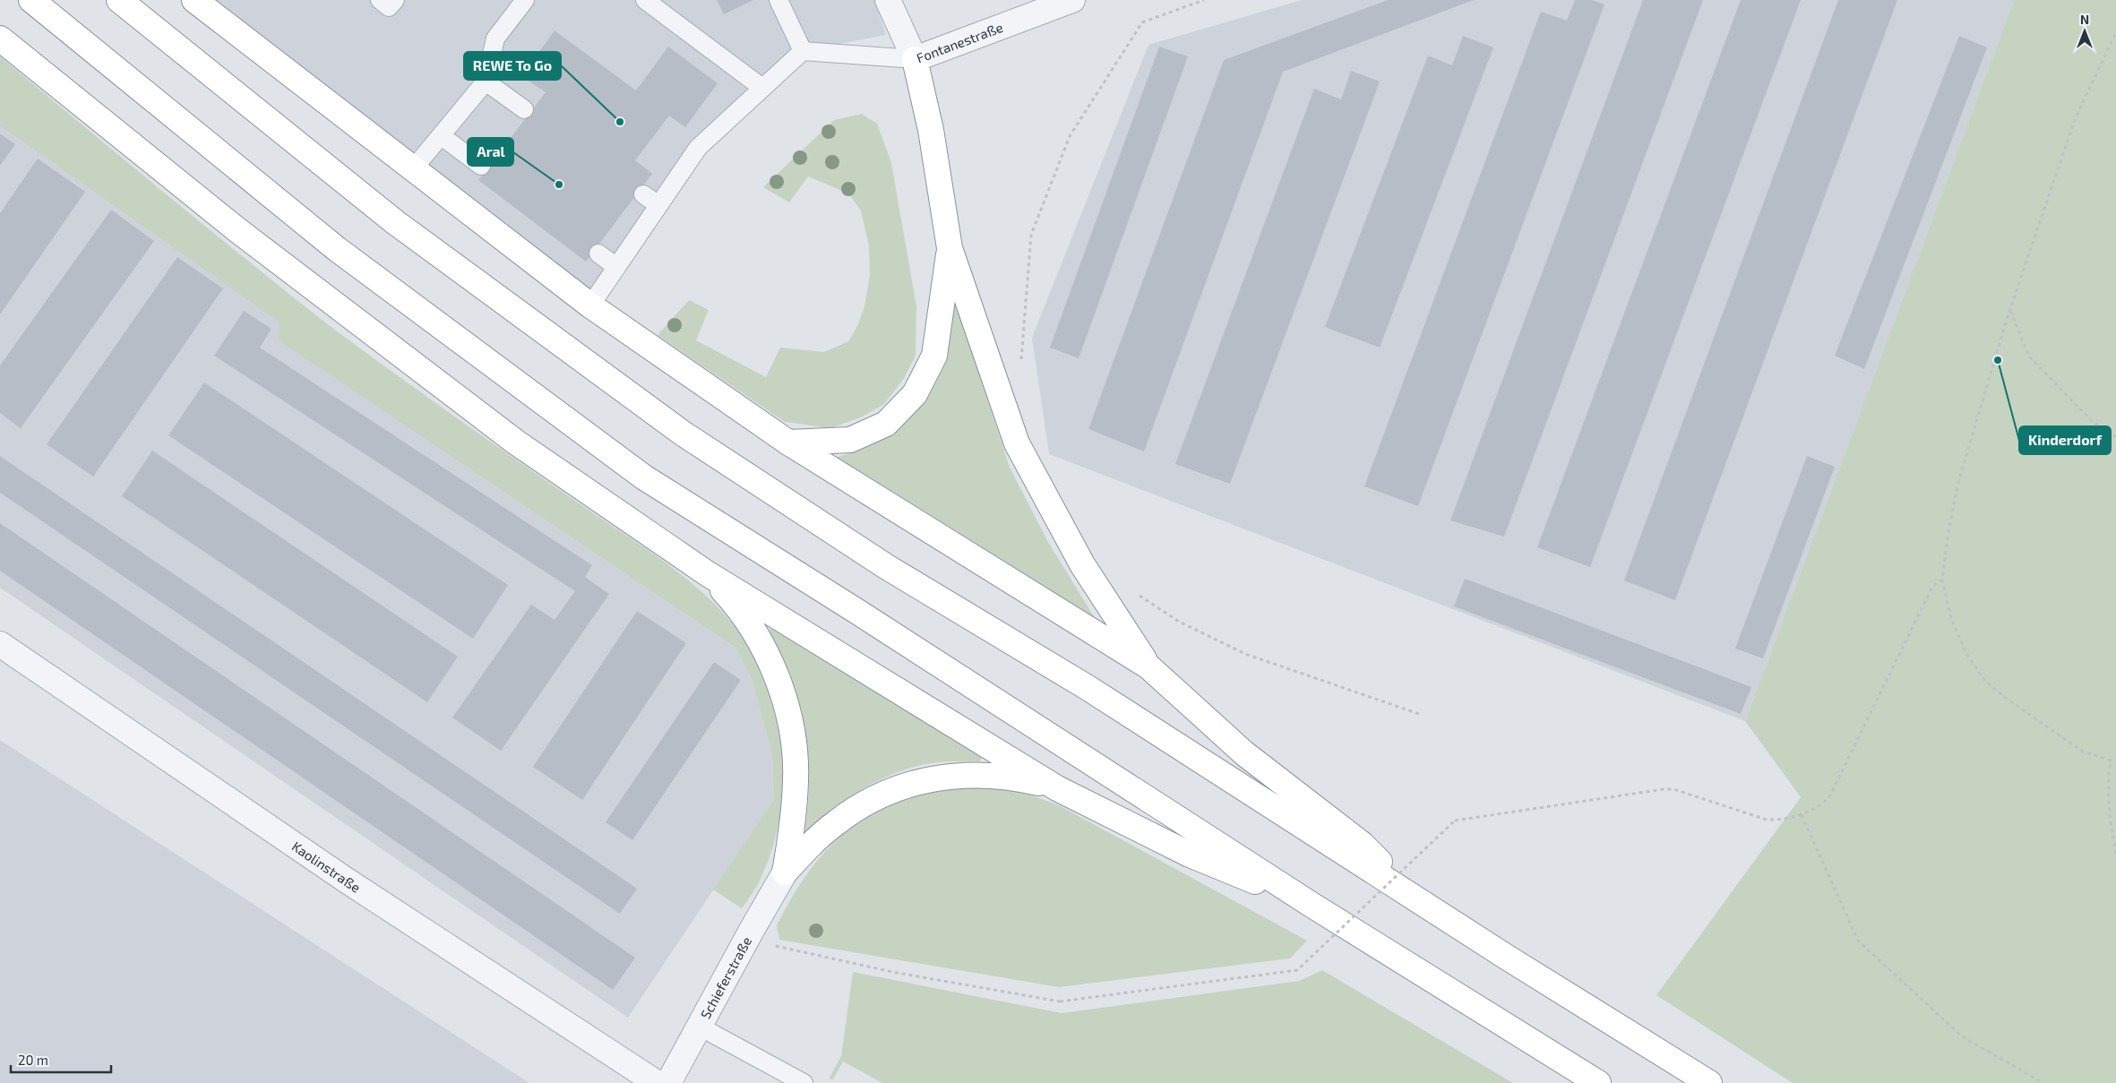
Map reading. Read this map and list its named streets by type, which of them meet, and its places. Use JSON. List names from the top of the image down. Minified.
{"streets":{"street":["Fontanestraße","Kaolinstraße","Schieferstraße"]},"places":["REWE To Go","Aral","Kinderdorf"],"scale_bar":"20 m","north":"top"}
